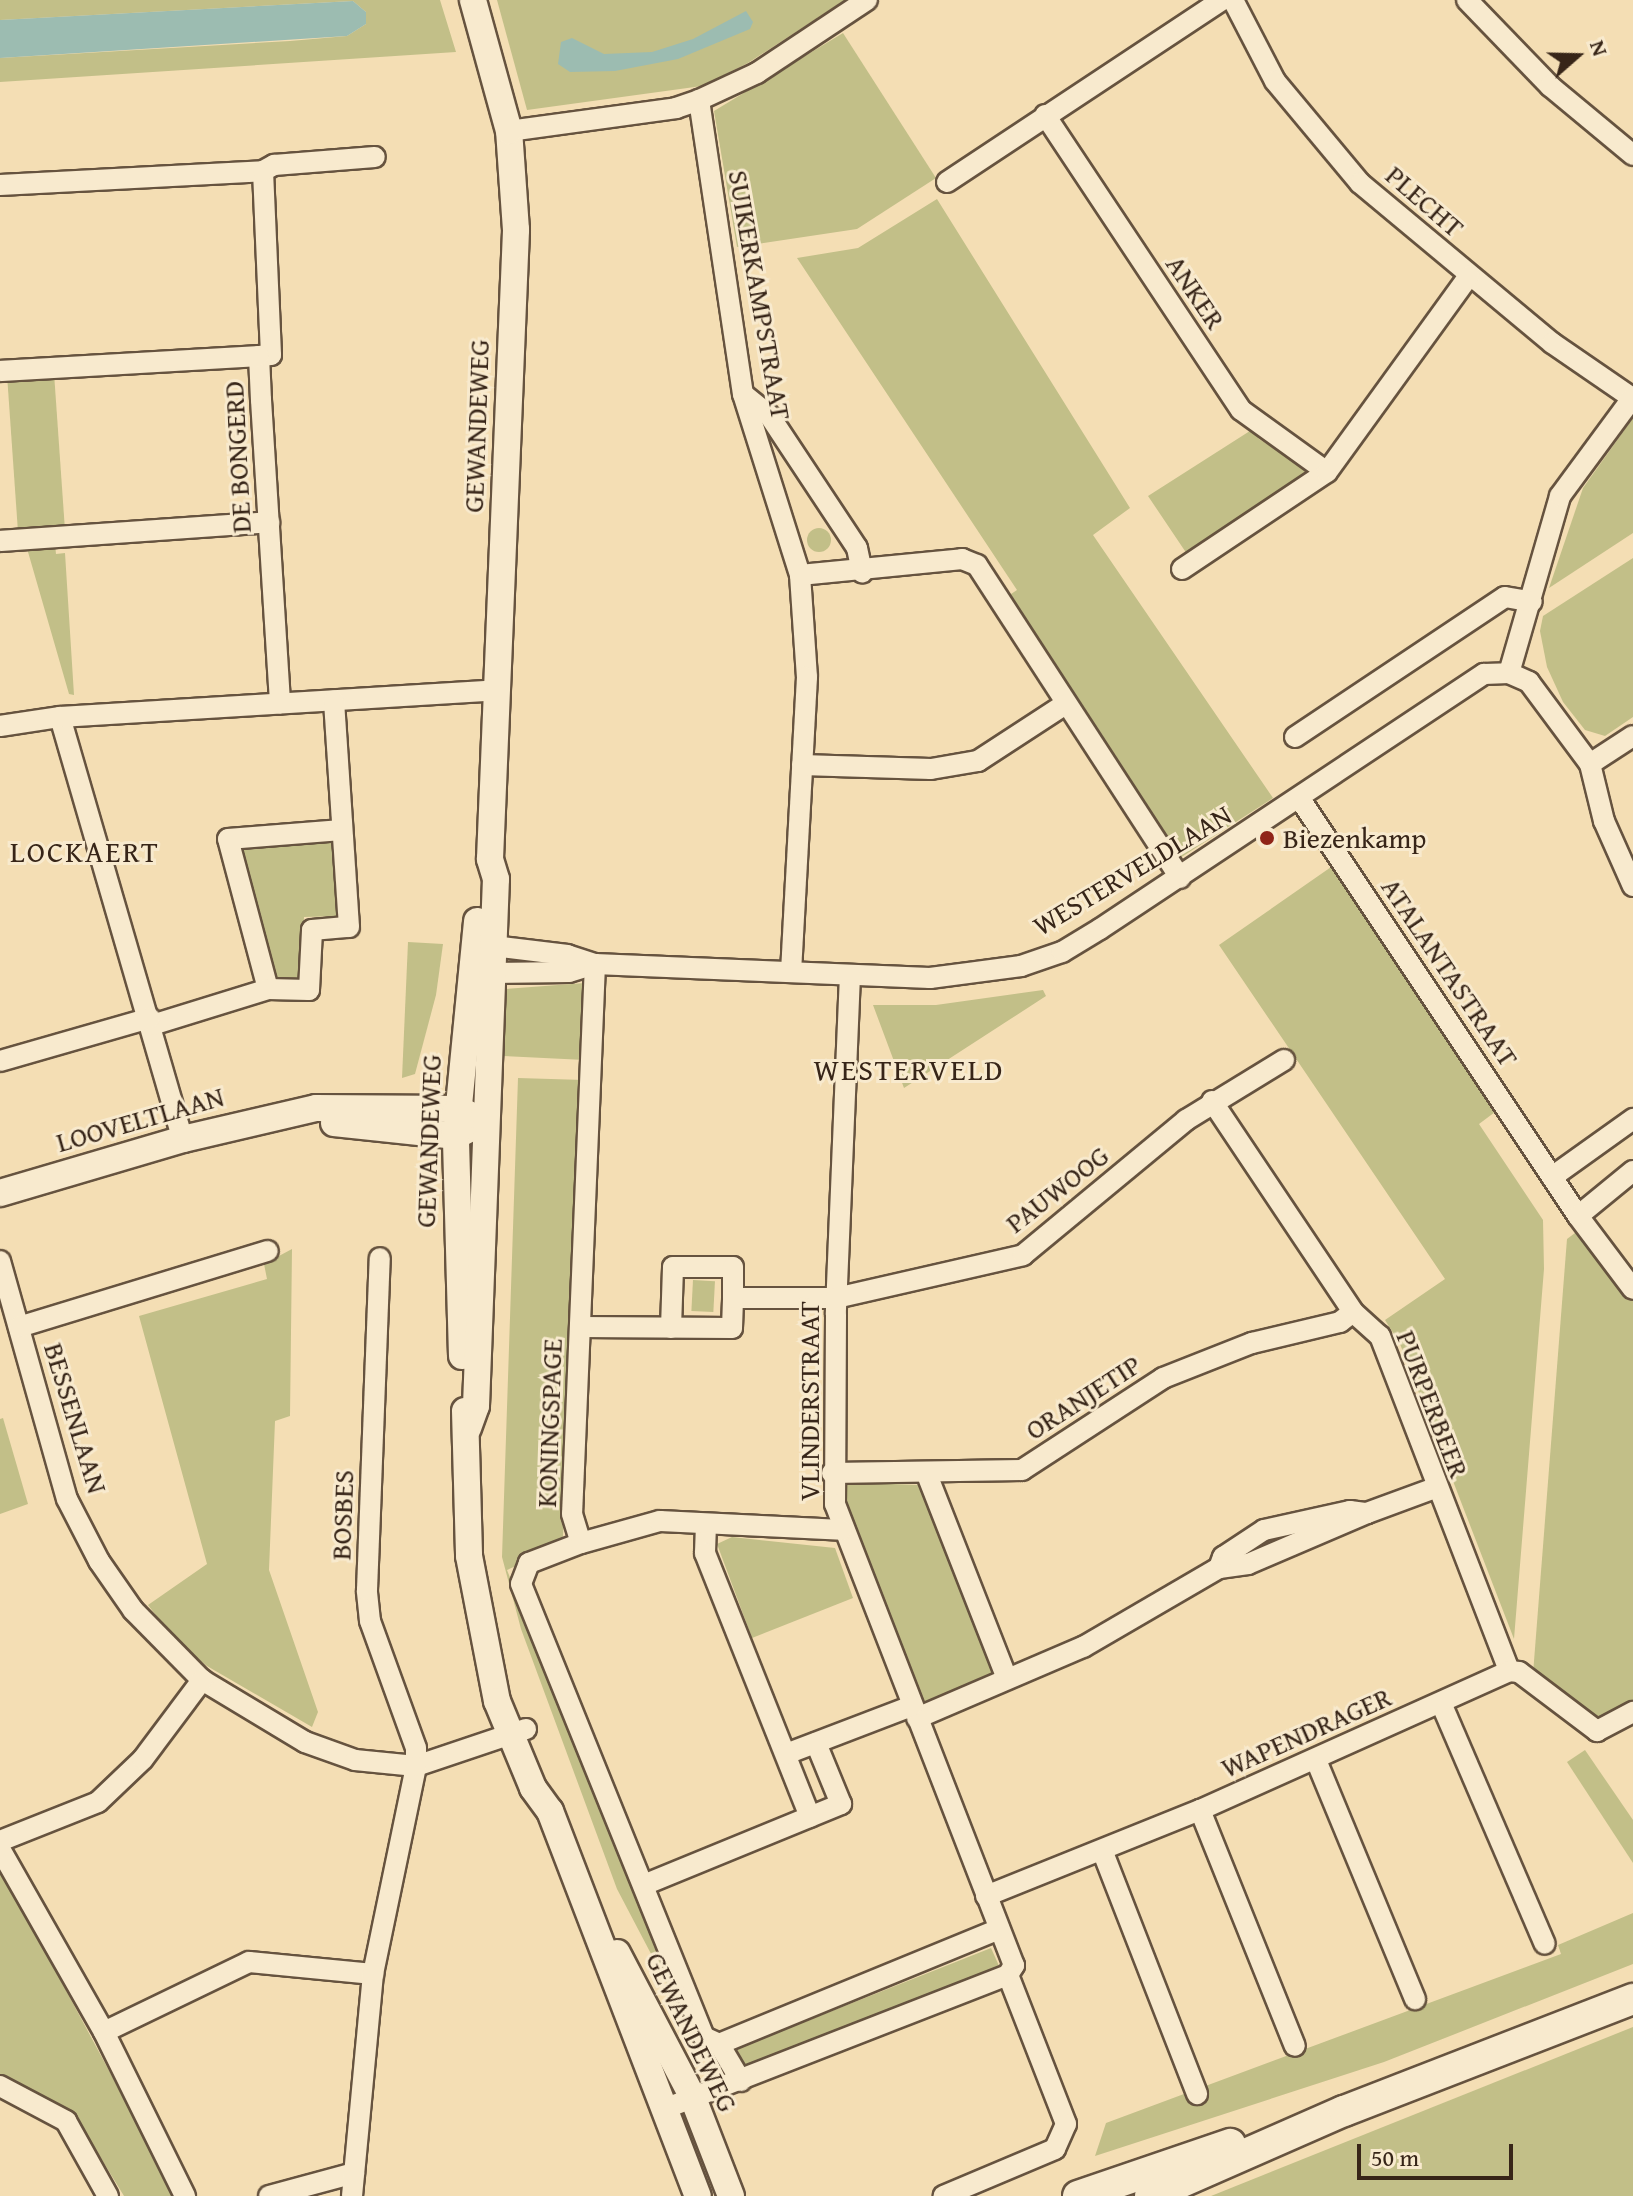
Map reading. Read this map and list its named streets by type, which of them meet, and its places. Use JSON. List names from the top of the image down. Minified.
{"streets":{"street":["PLECHT","ANKER","SUIKERKAMPSTRAAT","GEWANDEWEG","DE BONGERD","WESTERVELDLAAN","ATALANTASTRAAT","LOOVELTLAAN","PAUWOOG","ORANJETIP","VLINDERSTRAAT","PURPERBEER","BESSENLAAN","KONINGSPAGE","BOSBES","WAPENDRAGER"]},"crossings":[["SUIKERKAMPSTRAAT","WESTERVELDLAAN"],["GEWANDEWEG","WESTERVELDLAAN"],["GEWANDEWEG","LOOVELTLAAN"],["GEWANDEWEG","BESSENLAAN"],["WESTERVELDLAAN","ATALANTASTRAAT"],["WESTERVELDLAAN","VLINDERSTRAAT"],["WESTERVELDLAAN","KONINGSPAGE"],["PAUWOOG","VLINDERSTRAAT"],["PAUWOOG","PURPERBEER"],["ORANJETIP","VLINDERSTRAAT"],["ORANJETIP","PURPERBEER"],["VLINDERSTRAAT","WAPENDRAGER"],["PURPERBEER","WAPENDRAGER"],["BESSENLAAN","BOSBES"]],"districts":["LOCKAERT","WESTERVELD"],"places":["Biezenkamp"],"scale_bar":"50 m","north":"right"}
